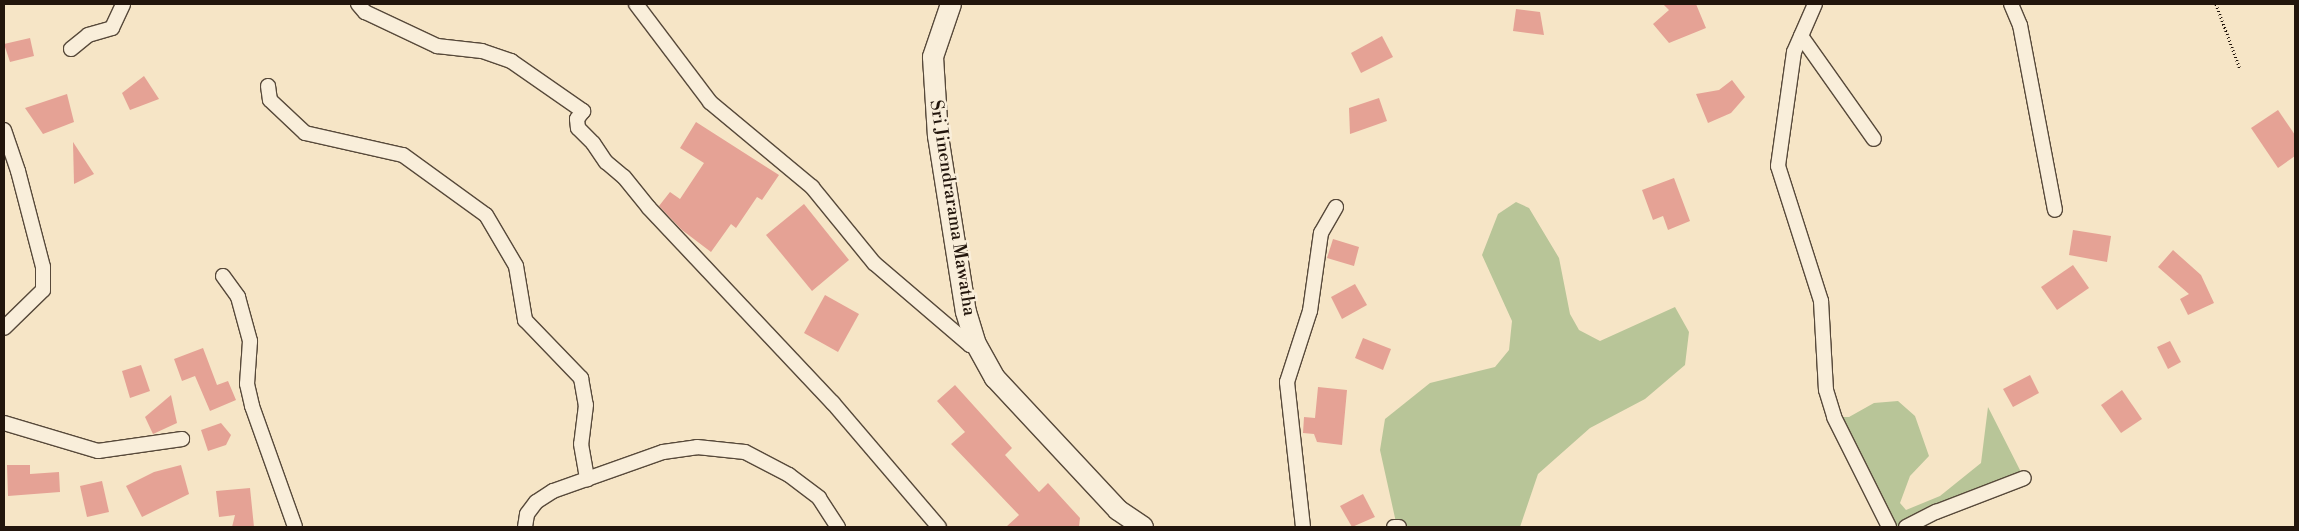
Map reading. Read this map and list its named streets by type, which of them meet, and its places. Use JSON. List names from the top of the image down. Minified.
{"streets":{"main road":["Sri Jinendrarama Mawatha"]}}
